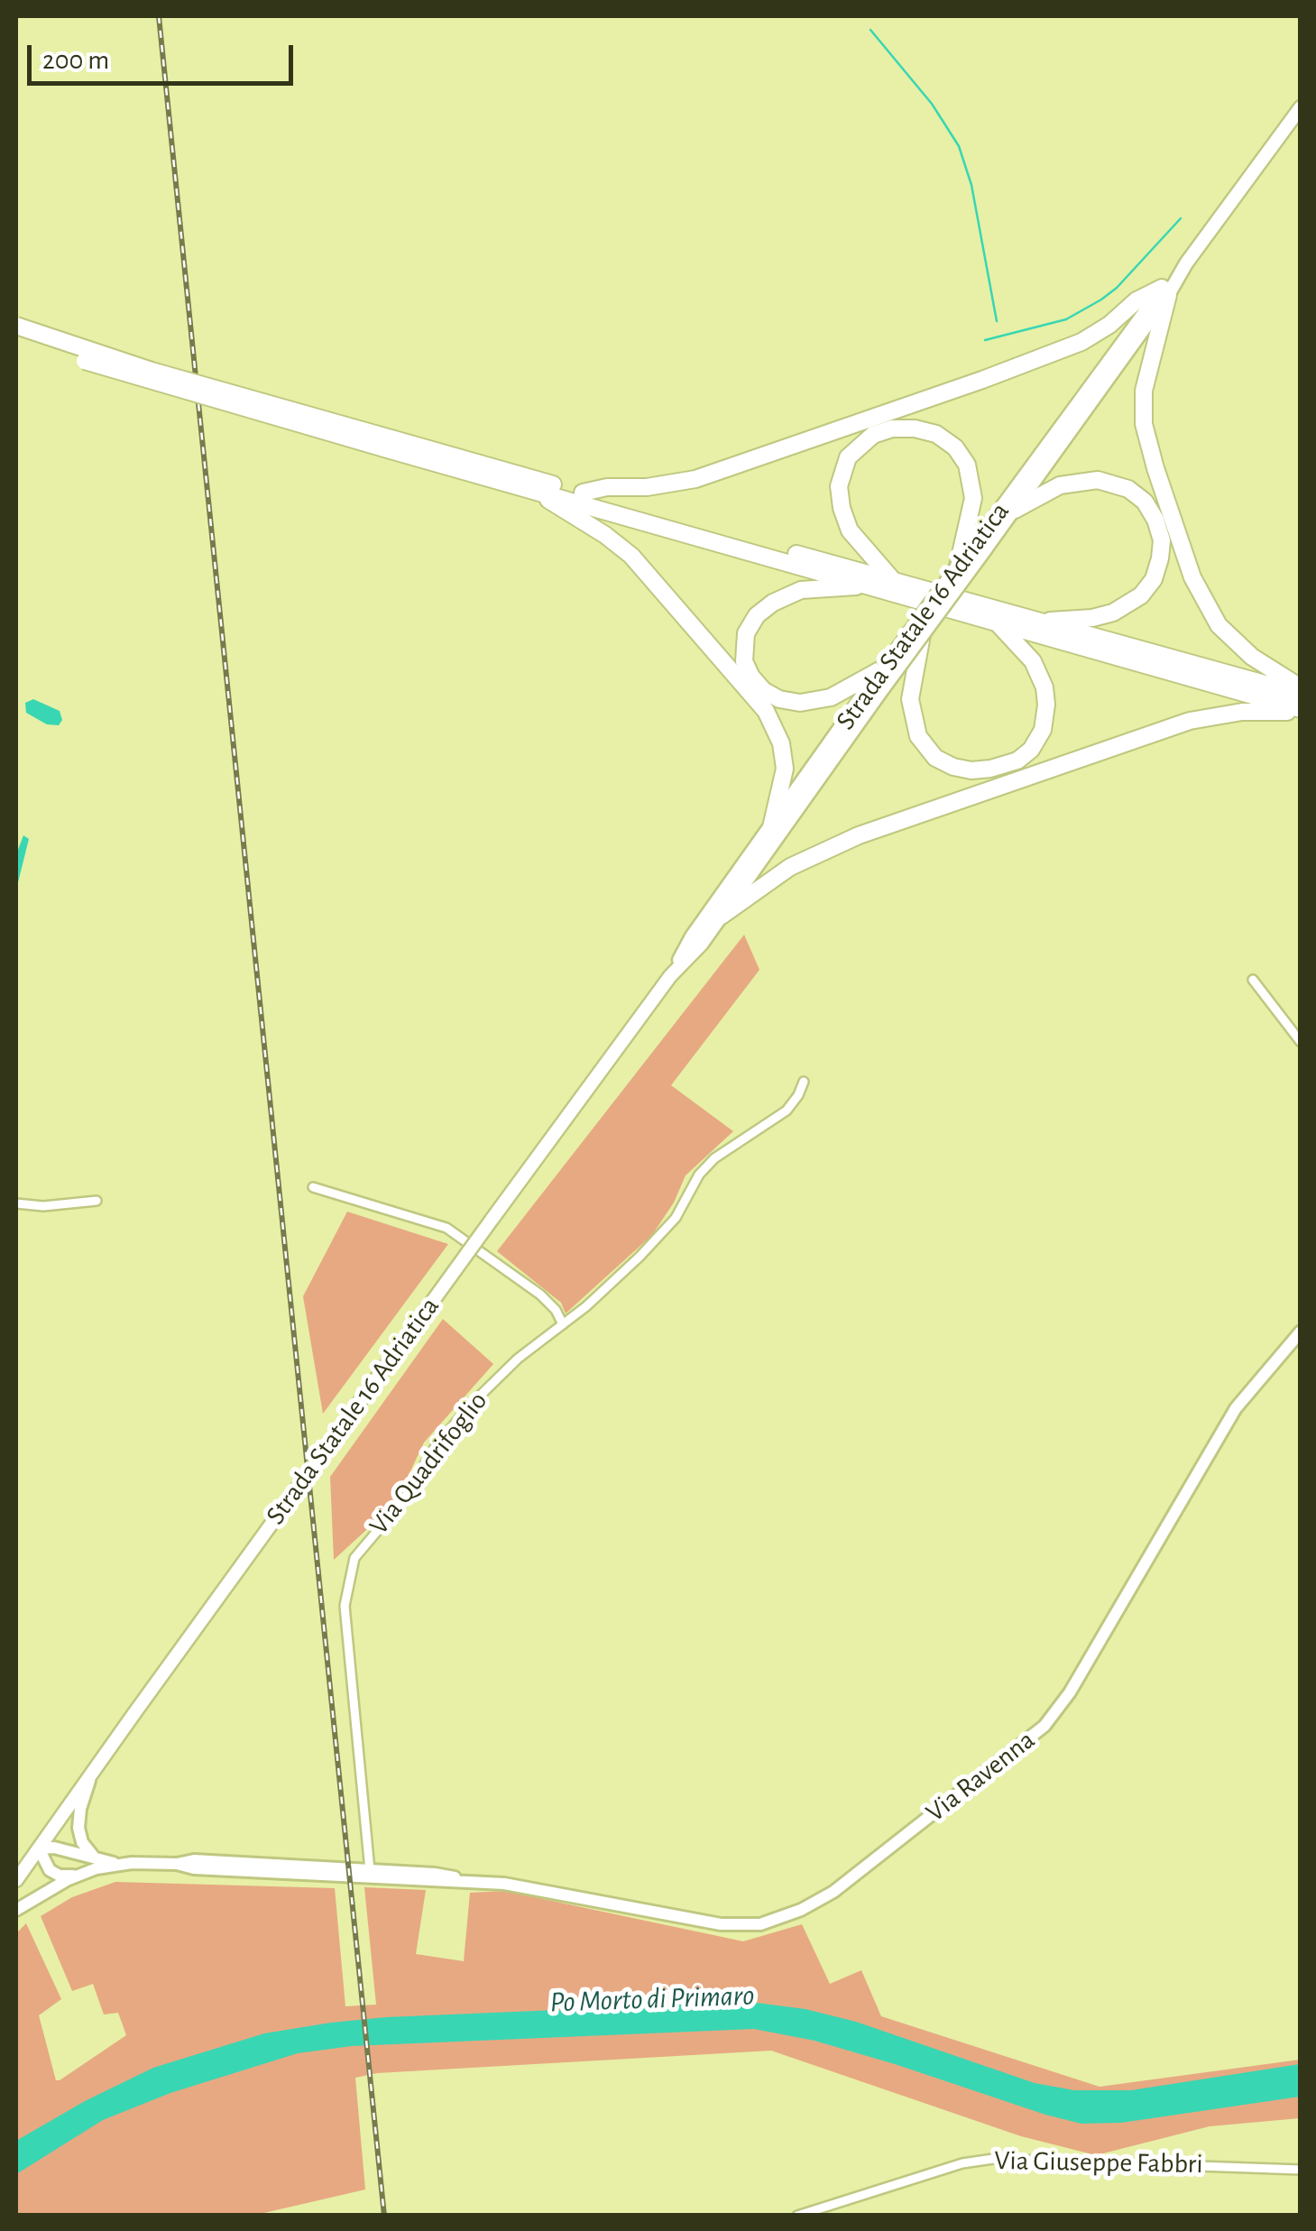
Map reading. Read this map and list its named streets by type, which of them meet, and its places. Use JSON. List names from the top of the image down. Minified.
{"streets":{"main road":["Strada Statale 16 Adriatica","Via Ravenna"],"street":["Via Quadrifoglio","Via Giuseppe Fabbri"]},"crossings":[["Strada Statale 16 Adriatica","Via Ravenna"],["Via Quadrifoglio","Via Ravenna"]],"water":["Po Morto di Primaro"],"scale_bar":"200 m"}
